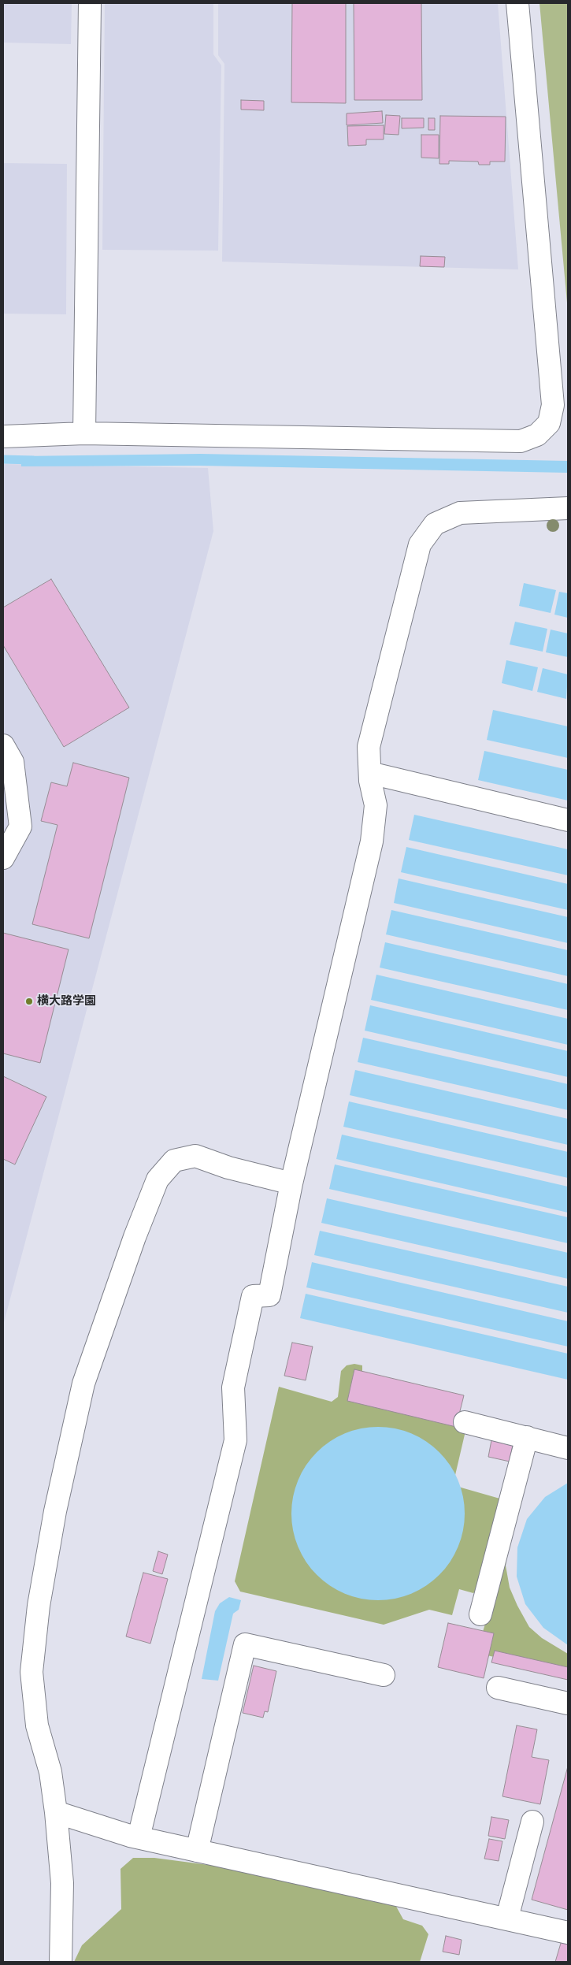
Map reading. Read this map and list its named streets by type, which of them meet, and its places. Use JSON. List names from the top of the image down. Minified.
{"places":["横大路学園"]}
